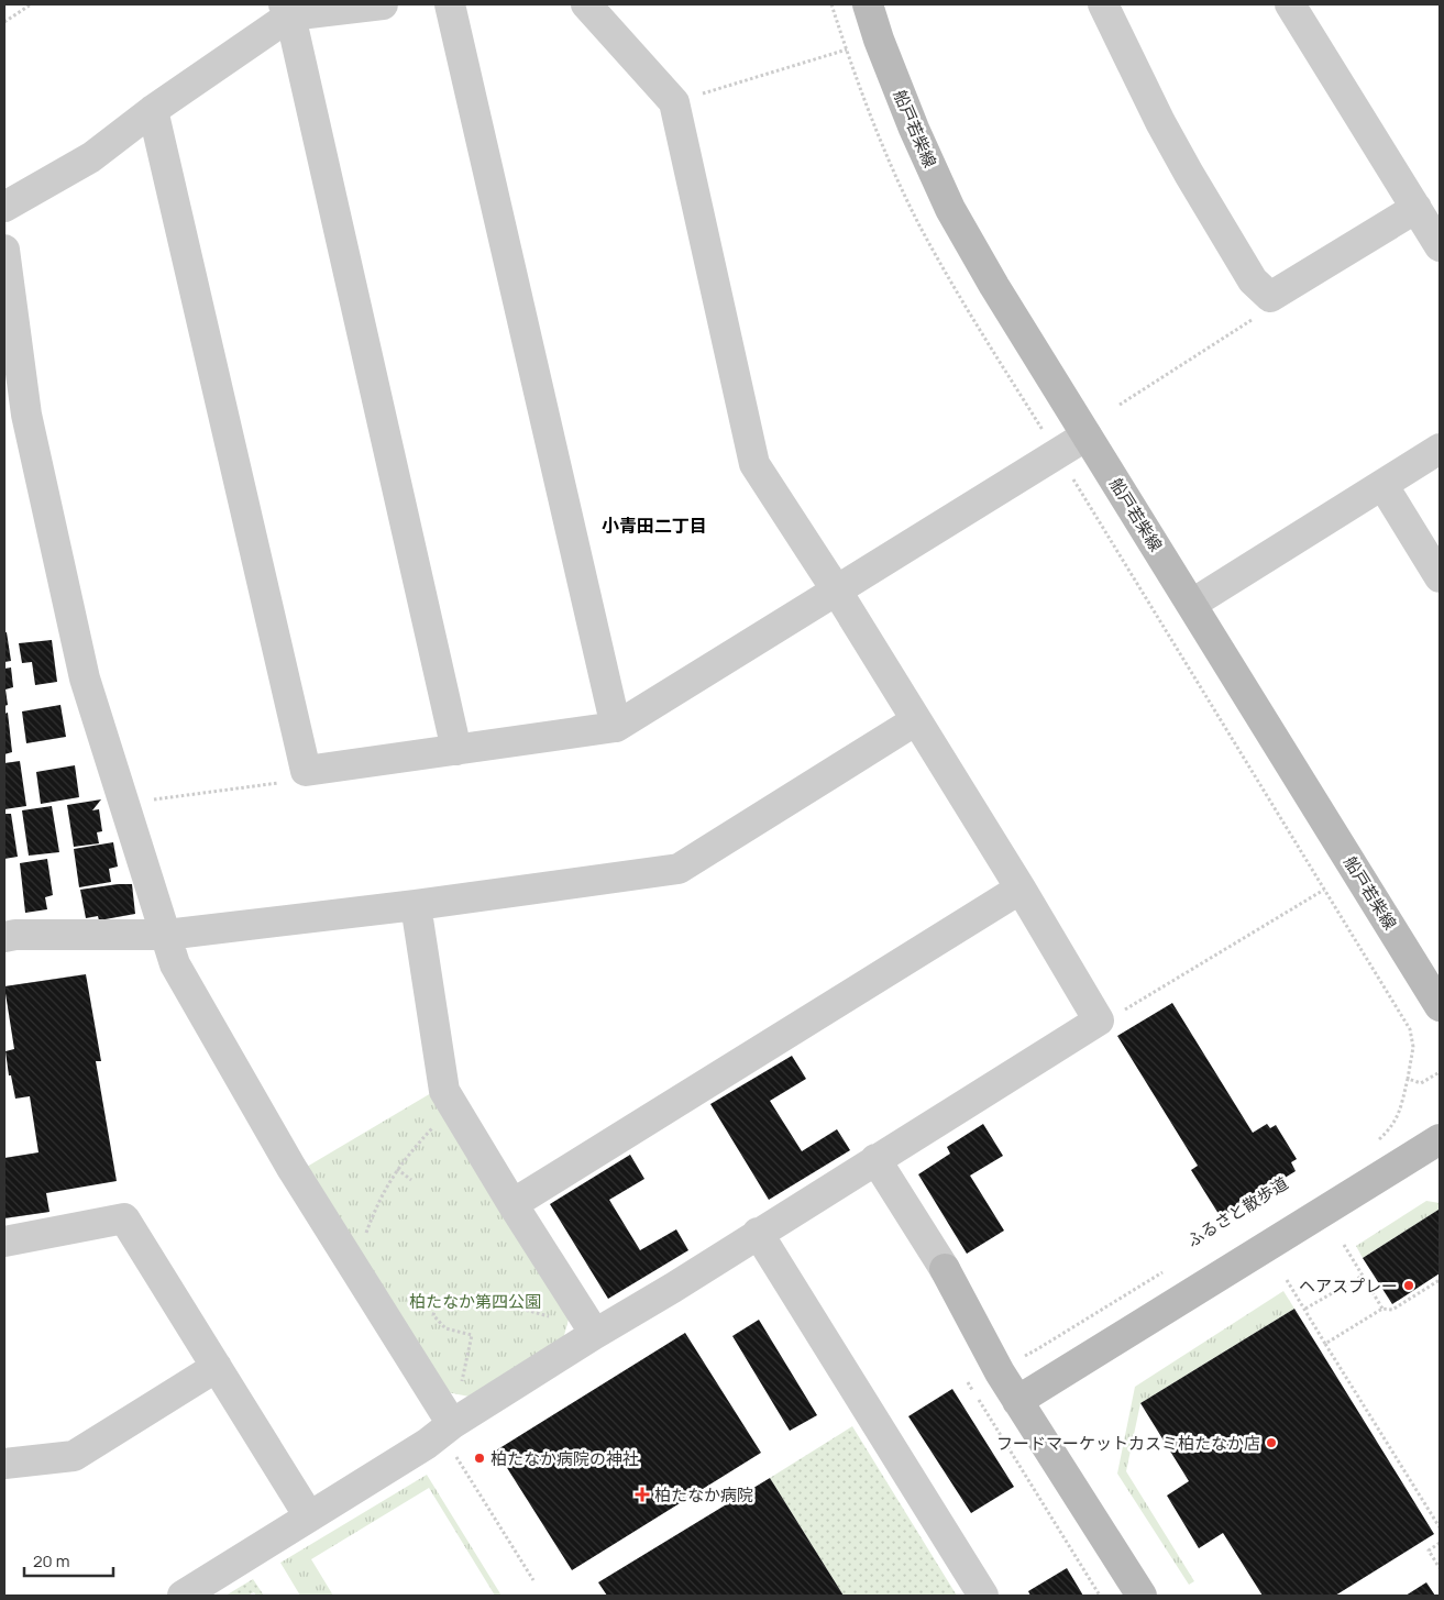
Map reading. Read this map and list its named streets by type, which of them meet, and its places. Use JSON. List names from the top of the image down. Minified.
{"streets":{"street":["船戸若柴線"]},"districts":["小青田二丁目"],"parks":["柏たなか第四公園"],"places":{"other":["ヘアスプレー","フードマーケットカスミ柏たなか店","柏たなか病院の神社"],"health":["柏たなか病院"]},"scale_bar":"20 m"}
